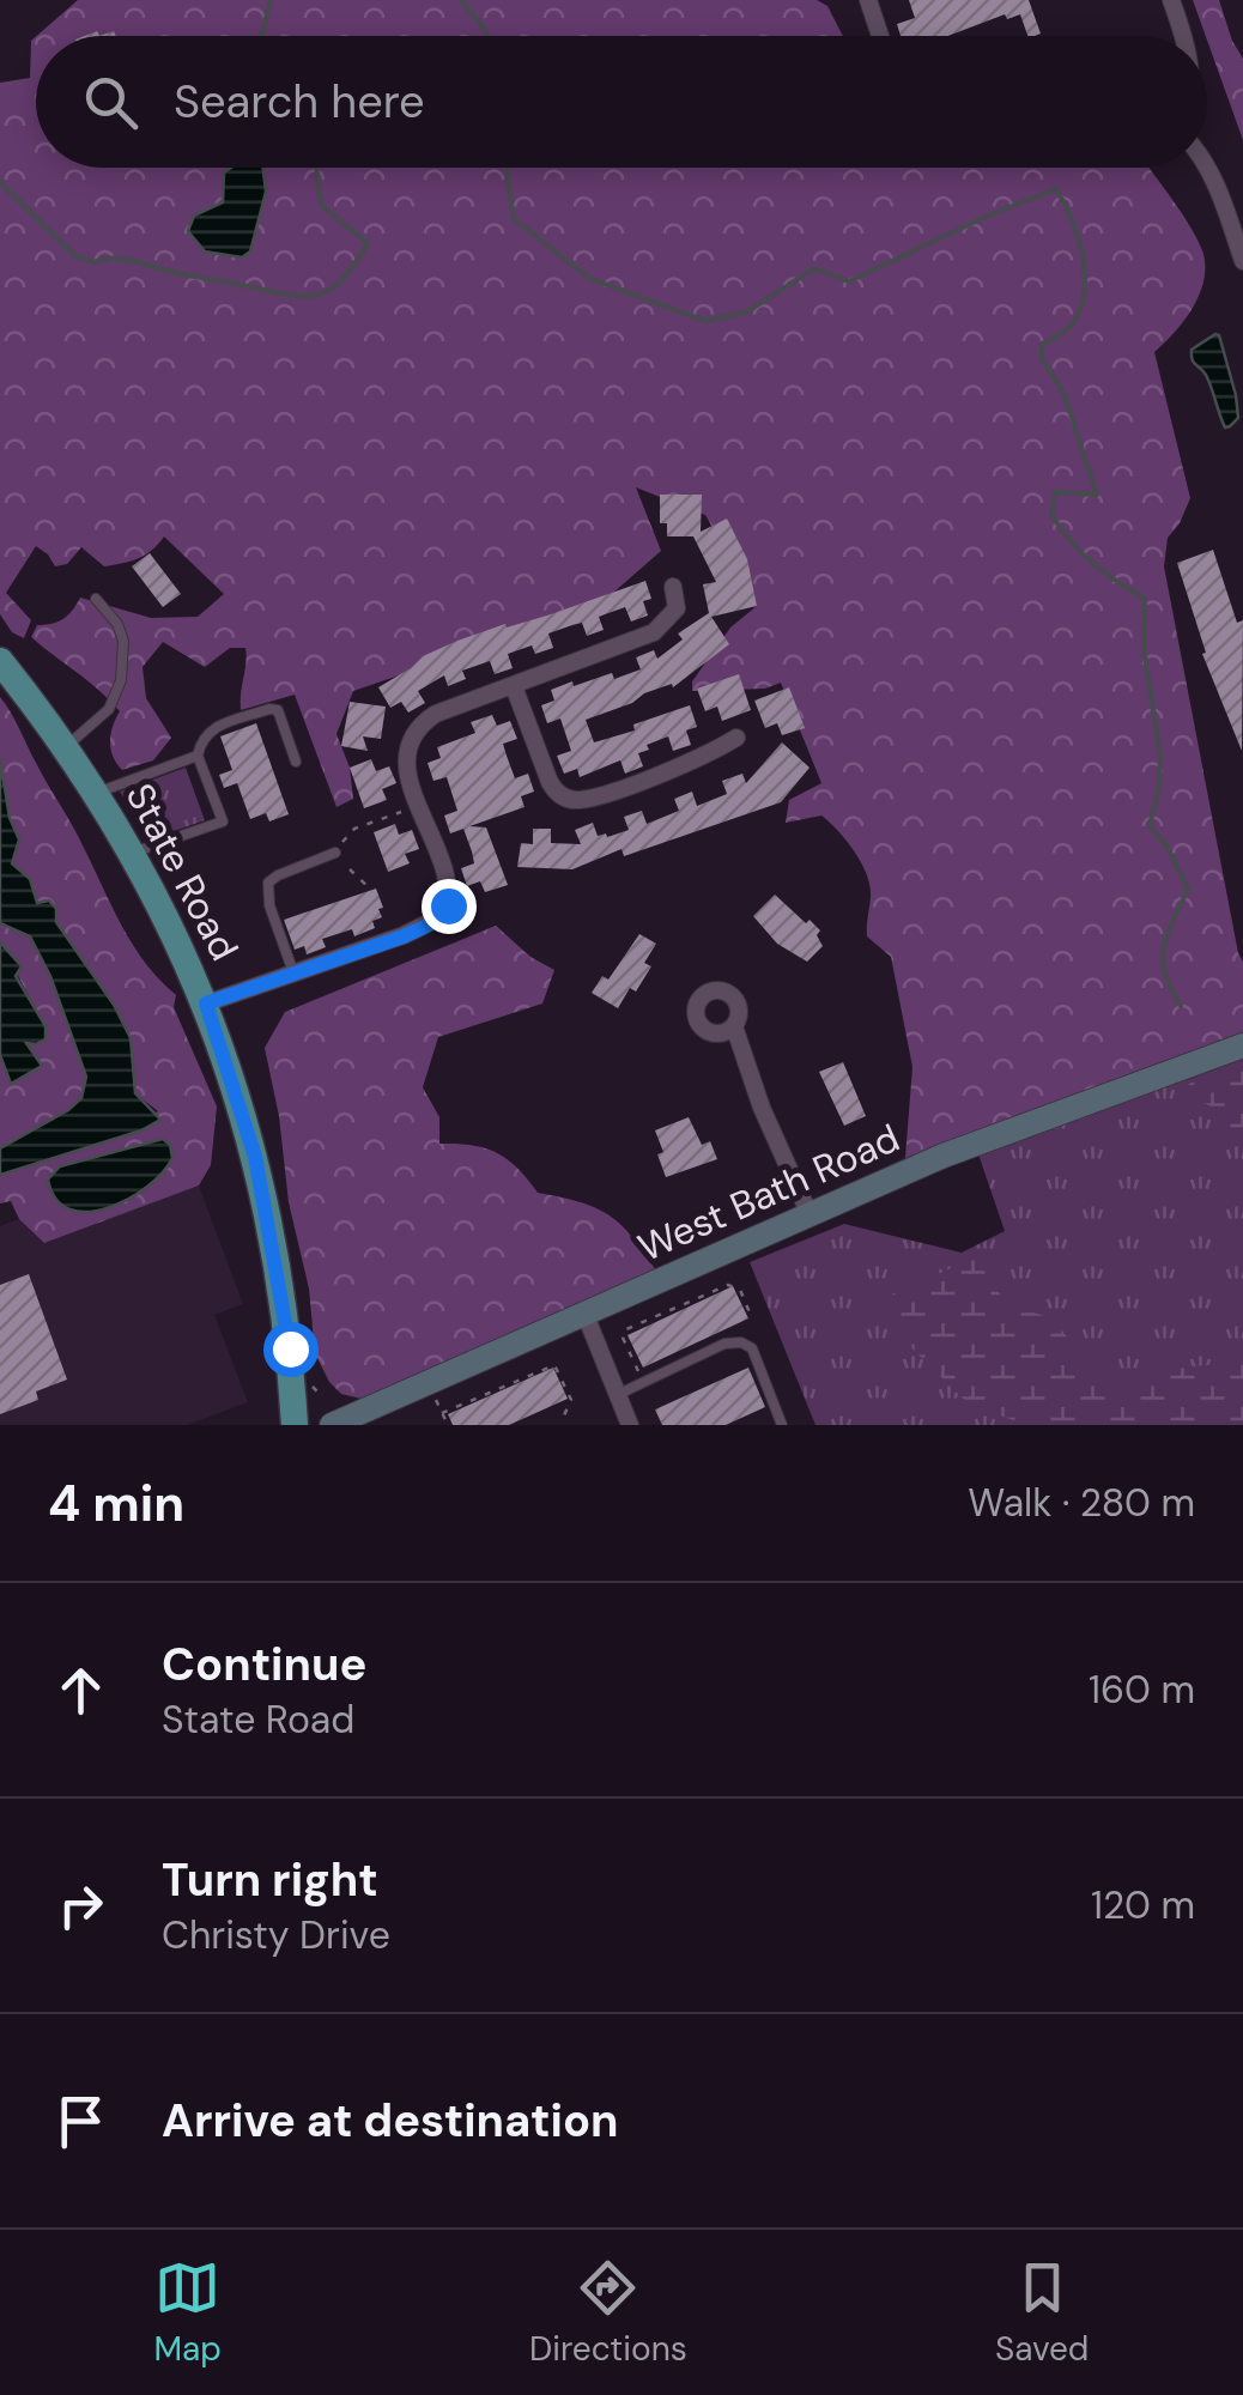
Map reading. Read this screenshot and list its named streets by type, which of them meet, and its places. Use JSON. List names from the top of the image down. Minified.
{"streets":{"main road":["State Road"],"street":["West Bath Road"]},"page":{"search":"Search here","heading":["4 min","Walk · 280 m"],"list":[["Continue","State Road","160 m"],["Turn right","Christy Drive","120 m"],"Arrive at destination"],"nav":["Map","Directions","Saved"]}}
